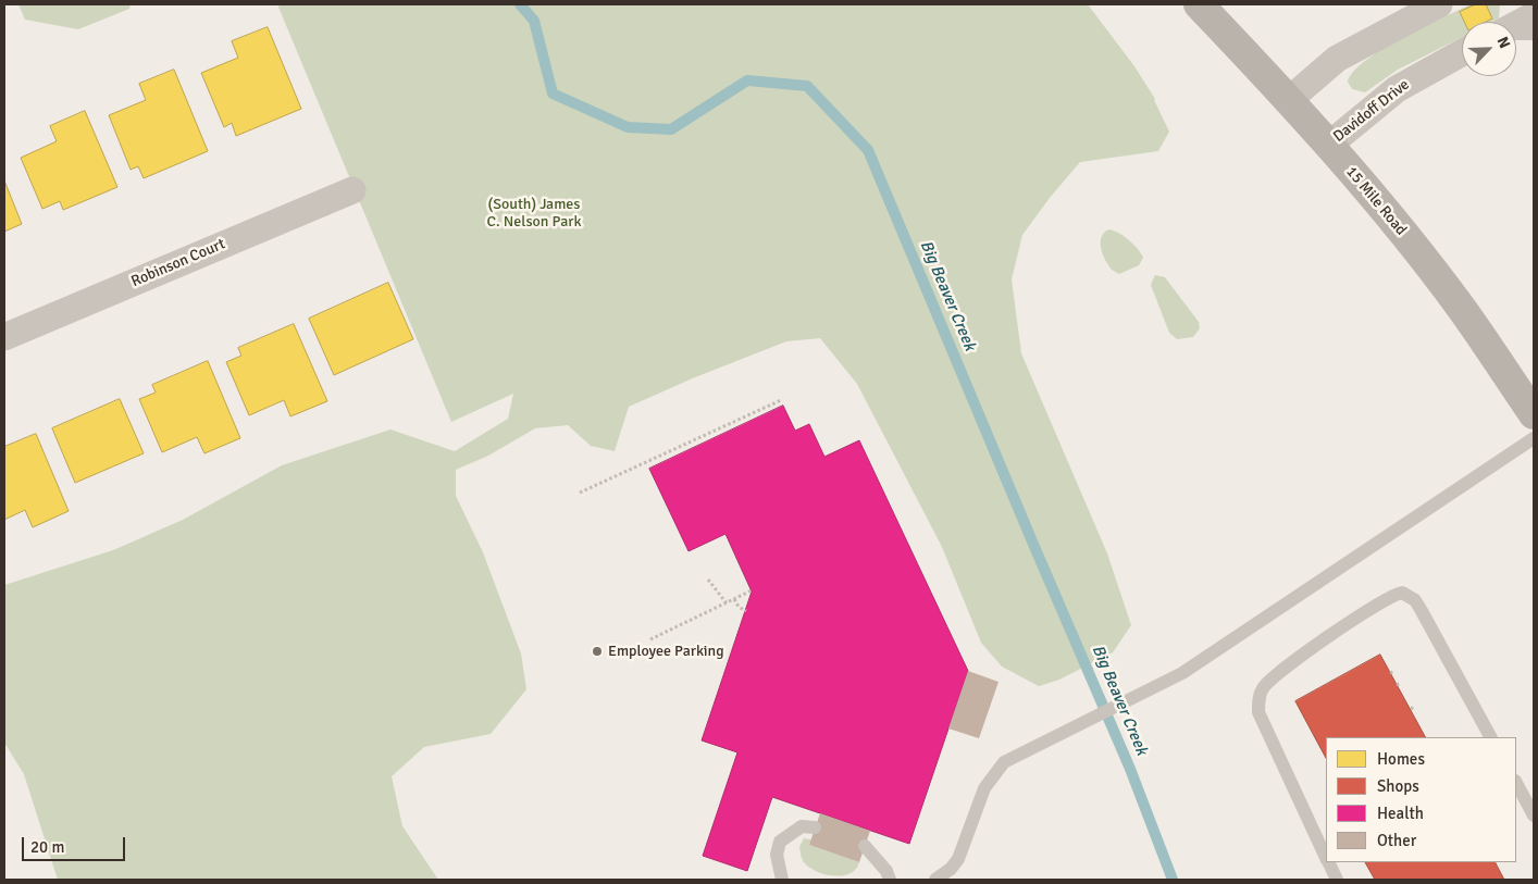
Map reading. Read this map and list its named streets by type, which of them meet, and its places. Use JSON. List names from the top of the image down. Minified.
{"streets":{"main road":["15 Mile Road"],"street":["Davidoff Drive","Robinson Court"]},"crossings":[["Davidoff Drive","15 Mile Road"]],"water":["Big Beaver Creek"],"parks":["(South) James C. Nelson Park"],"places":["Employee Parking"],"legend":["Homes","Shops","Health","Other"],"scale_bar":"20 m","north":"top right"}
